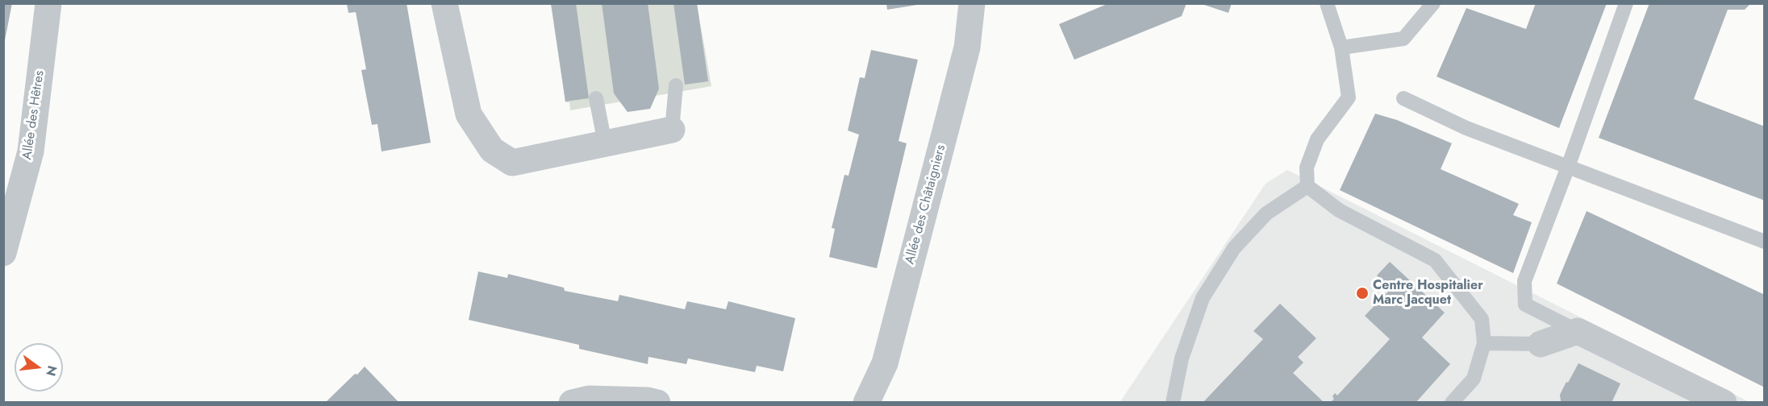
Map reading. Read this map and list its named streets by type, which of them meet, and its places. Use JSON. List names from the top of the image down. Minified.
{"streets":{"street":["Allée des Hêtres","Allée des Châtaigniers"]},"places":["Centre Hospitalier Marc Jacquet"],"north":"right"}
